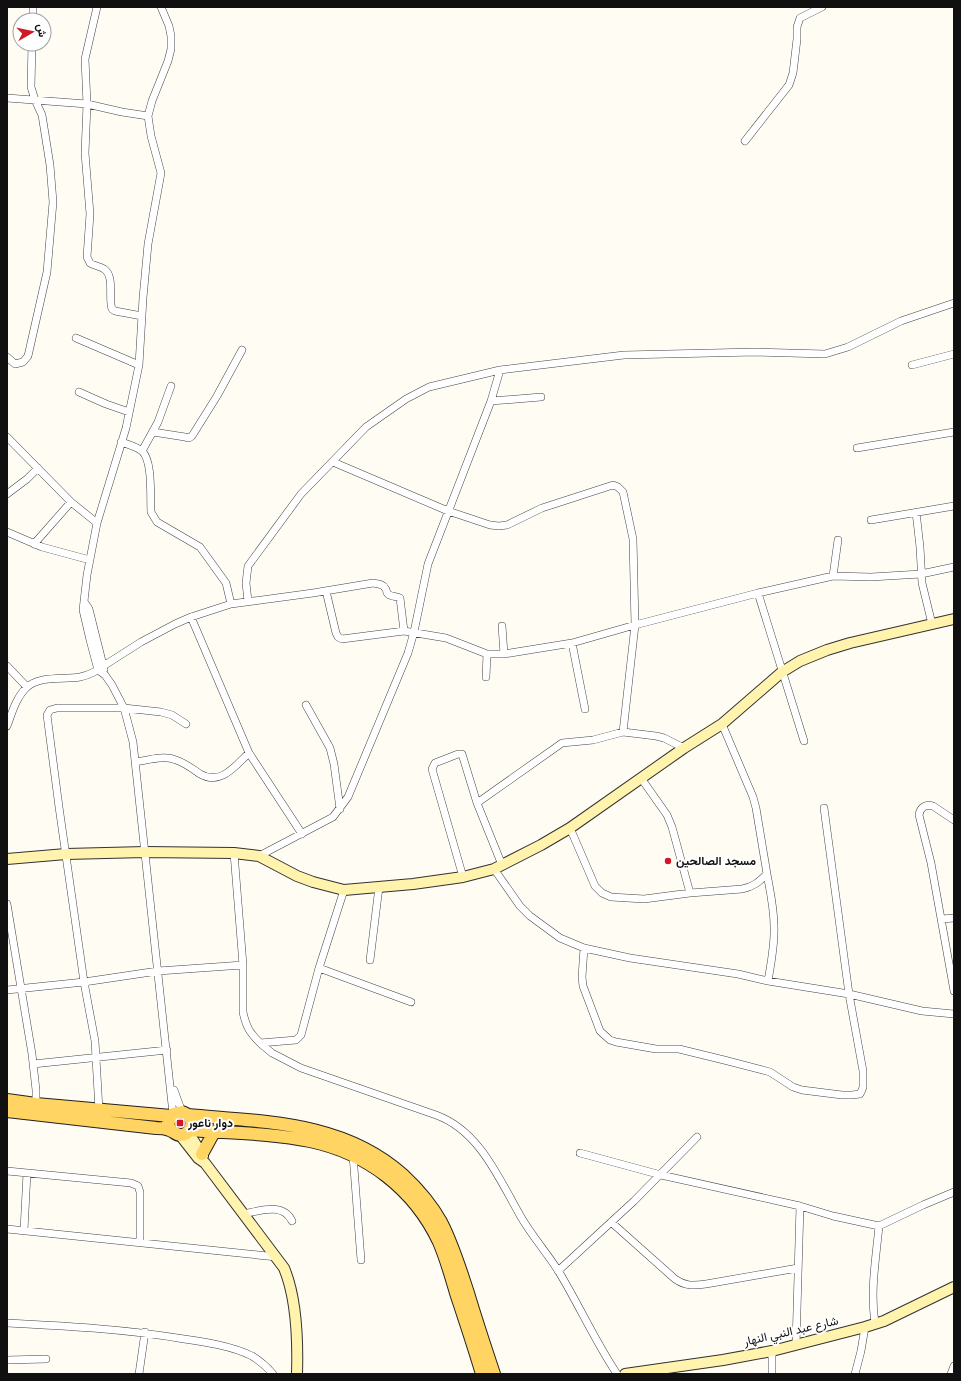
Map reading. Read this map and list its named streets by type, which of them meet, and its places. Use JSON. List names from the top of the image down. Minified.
{"streets":{"street":["شارع عبد النبي النهار"]},"places":{"other":["مسجد الصالحين"],"transit":["دوار ناعور"]},"north":"right"}
